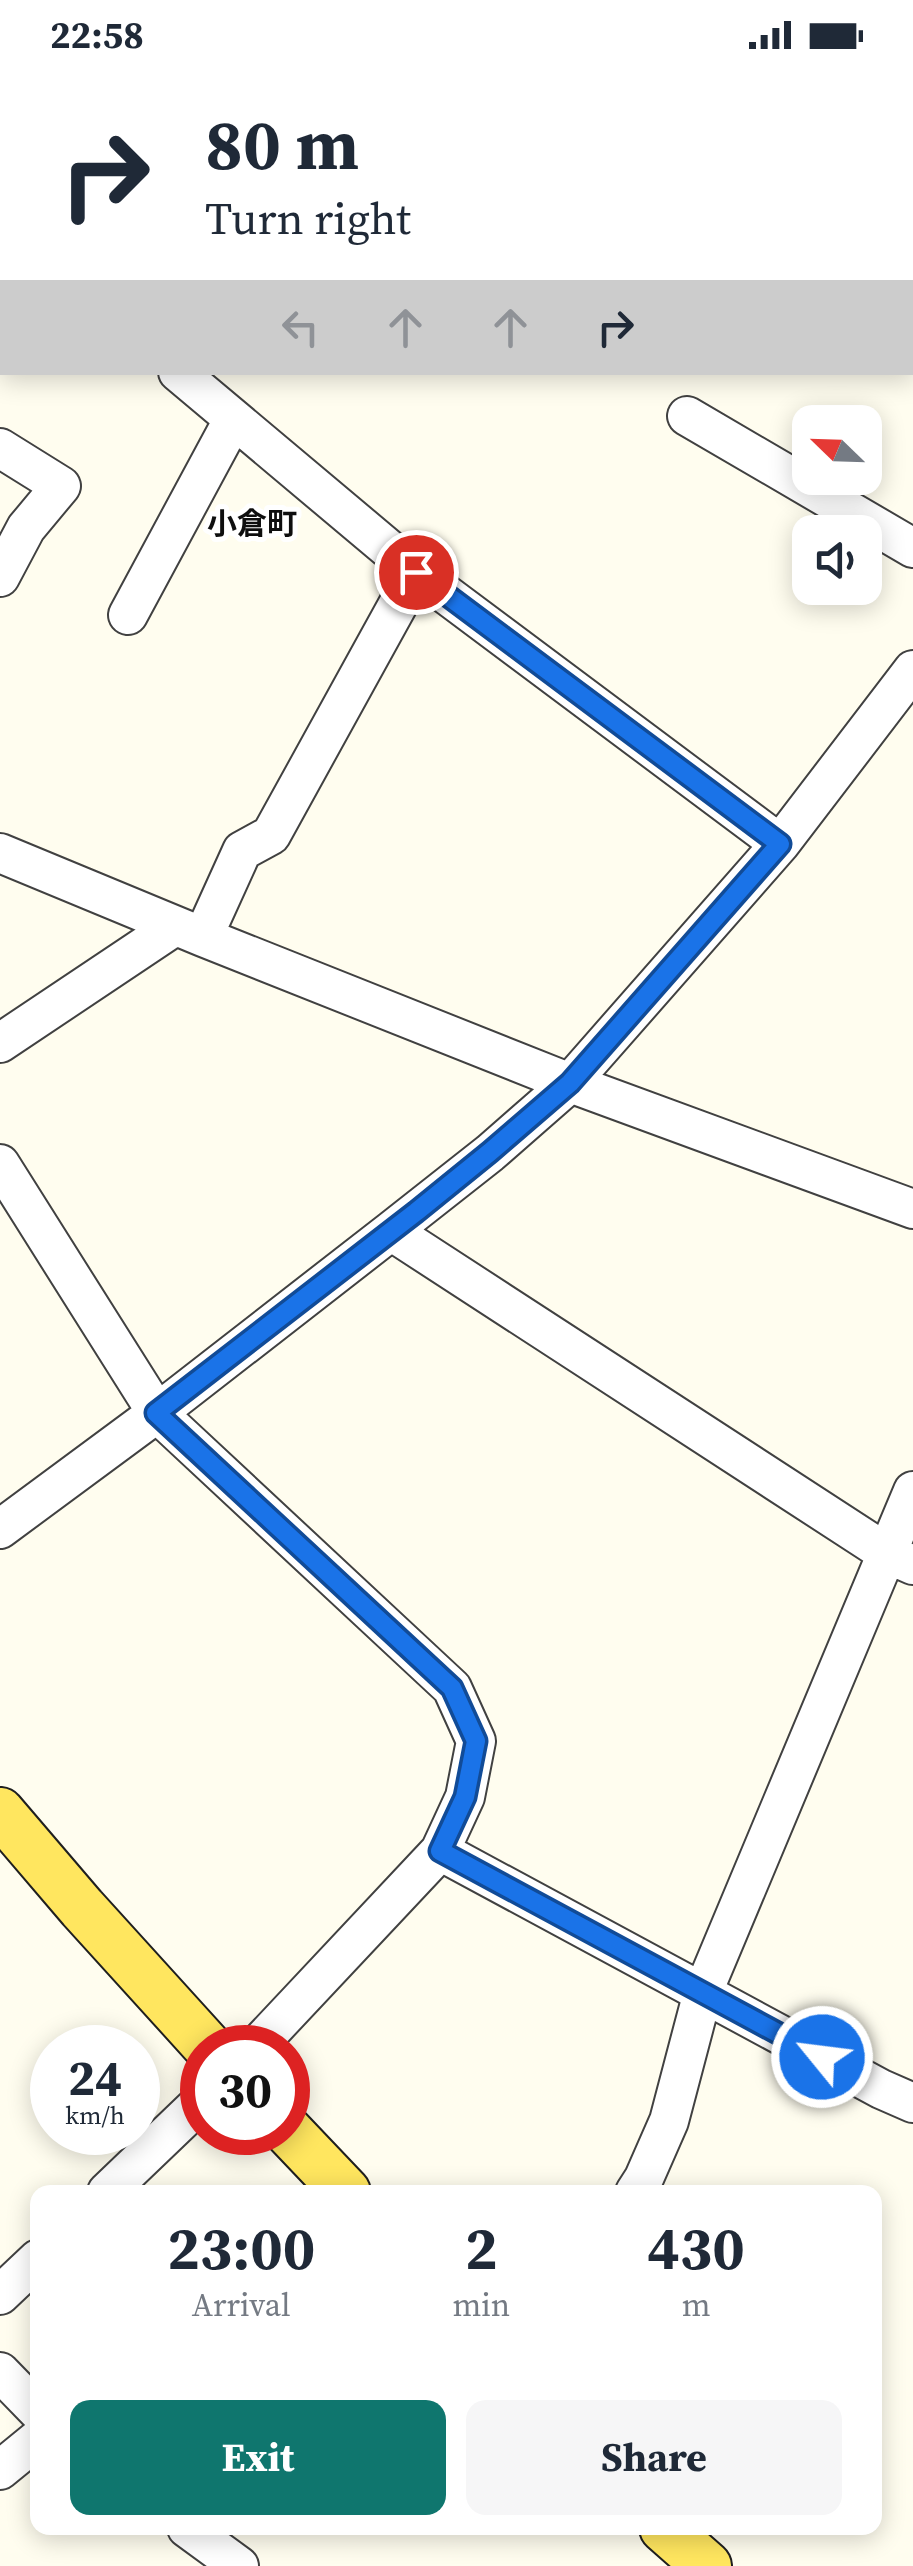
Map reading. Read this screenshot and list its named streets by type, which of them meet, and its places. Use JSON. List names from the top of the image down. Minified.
{"districts":["小倉町"],"north":"top left","page":{"status":"22:58","turn":["80 m","Turn right"],"speed":"24 km/h","limit":"30","eta":["23:00","Arrival","2","min","430","m"],"buttons":["Exit","Share"]}}
